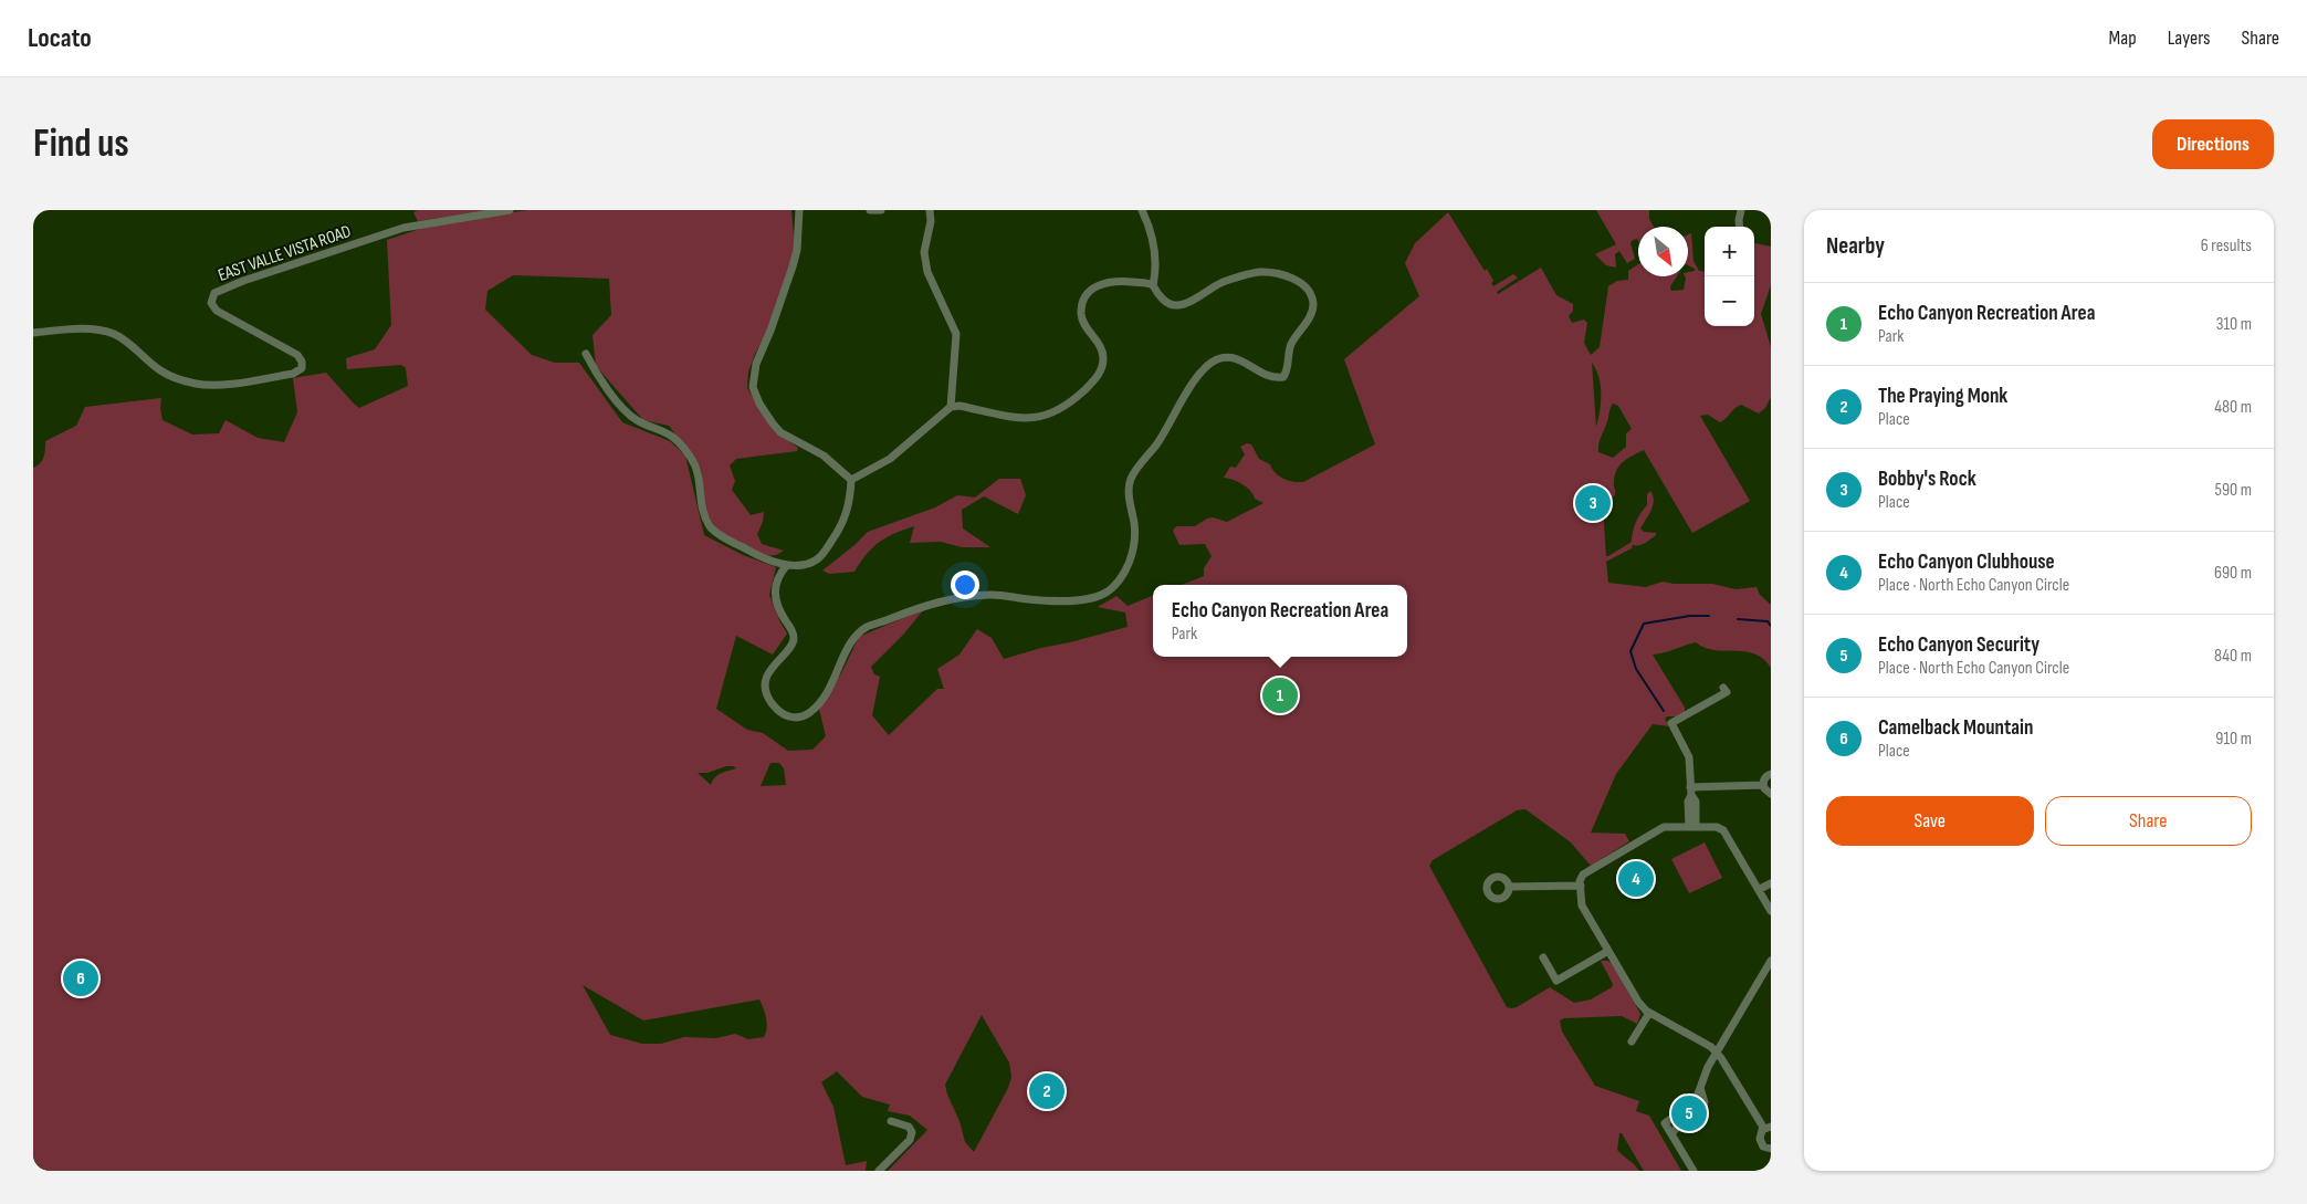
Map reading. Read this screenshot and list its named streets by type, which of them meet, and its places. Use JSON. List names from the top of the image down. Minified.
{"streets":{"street":["EAST VALLE VISTA ROAD"]},"north":"bottom right","page":{"header":"Locato","nav":["Map","Layers","Share"],"buttons":["Directions",["Save","Share"]],"title":"Find us","heading":["Nearby","6 results"],"map_buttons":["+","−"],"list":[{"mark":"1","name":"Echo Canyon Recreation Area","note":"Park","value":"310 m"},{"mark":"2","name":"The Praying Monk","note":"Place","value":"480 m"},{"mark":"3","name":"Bobby's Rock","note":"Place","value":"590 m"},{"mark":"4","name":"Echo Canyon Clubhouse","note":"Place · North Echo Canyon Circle","value":"690 m"},{"mark":"5","name":"Echo Canyon Security","note":"Place · North Echo Canyon Circle","value":"840 m"},{"mark":"6","name":"Camelback Mountain","note":"Place","value":"910 m"}],"pins":["3","1","4","6","2","5"],"popup":["Echo Canyon Recreation Area","Park"]}}
